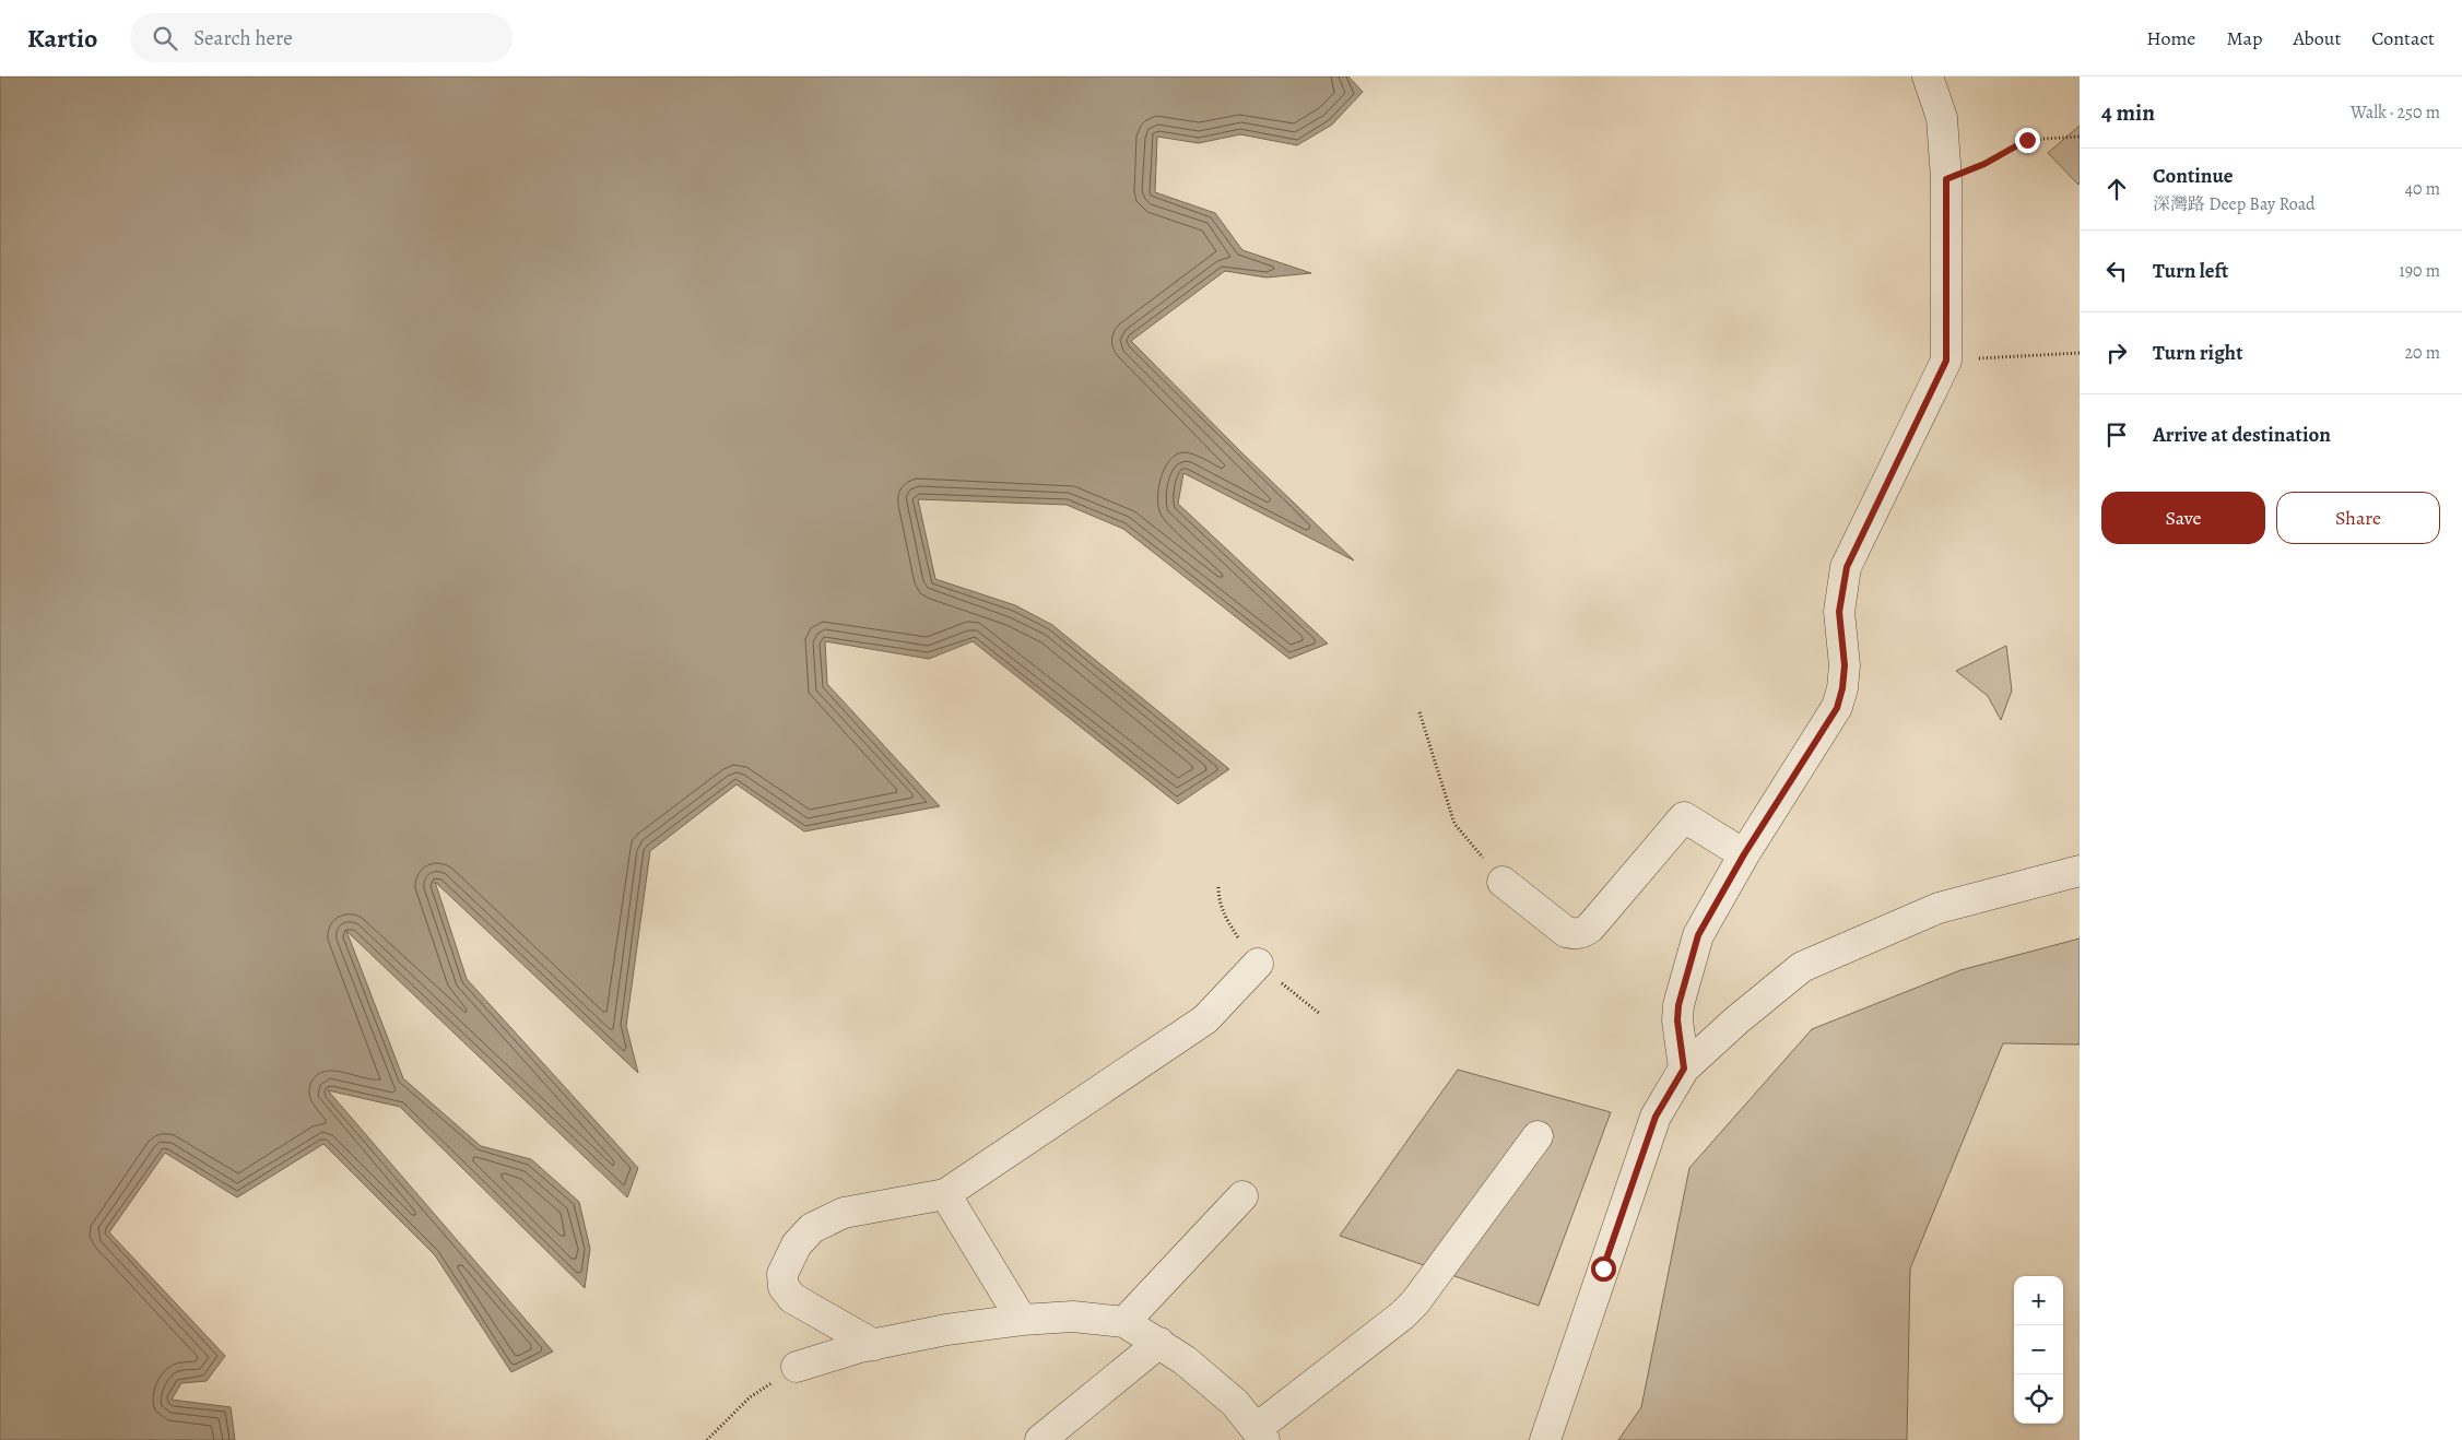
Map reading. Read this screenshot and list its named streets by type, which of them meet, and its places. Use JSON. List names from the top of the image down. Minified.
{"page":{"header":"Kartio","search":"Search here","nav":["Home","Map","About","Contact"],"heading":["4 min","Walk · 250 m"],"list":[["Continue","深灣路 Deep Bay Road","40 m"],["Turn left","190 m"],["Turn right","20 m"],"Arrive at destination"],"buttons":["Save","Share"],"map_buttons":["+","−"]}}
